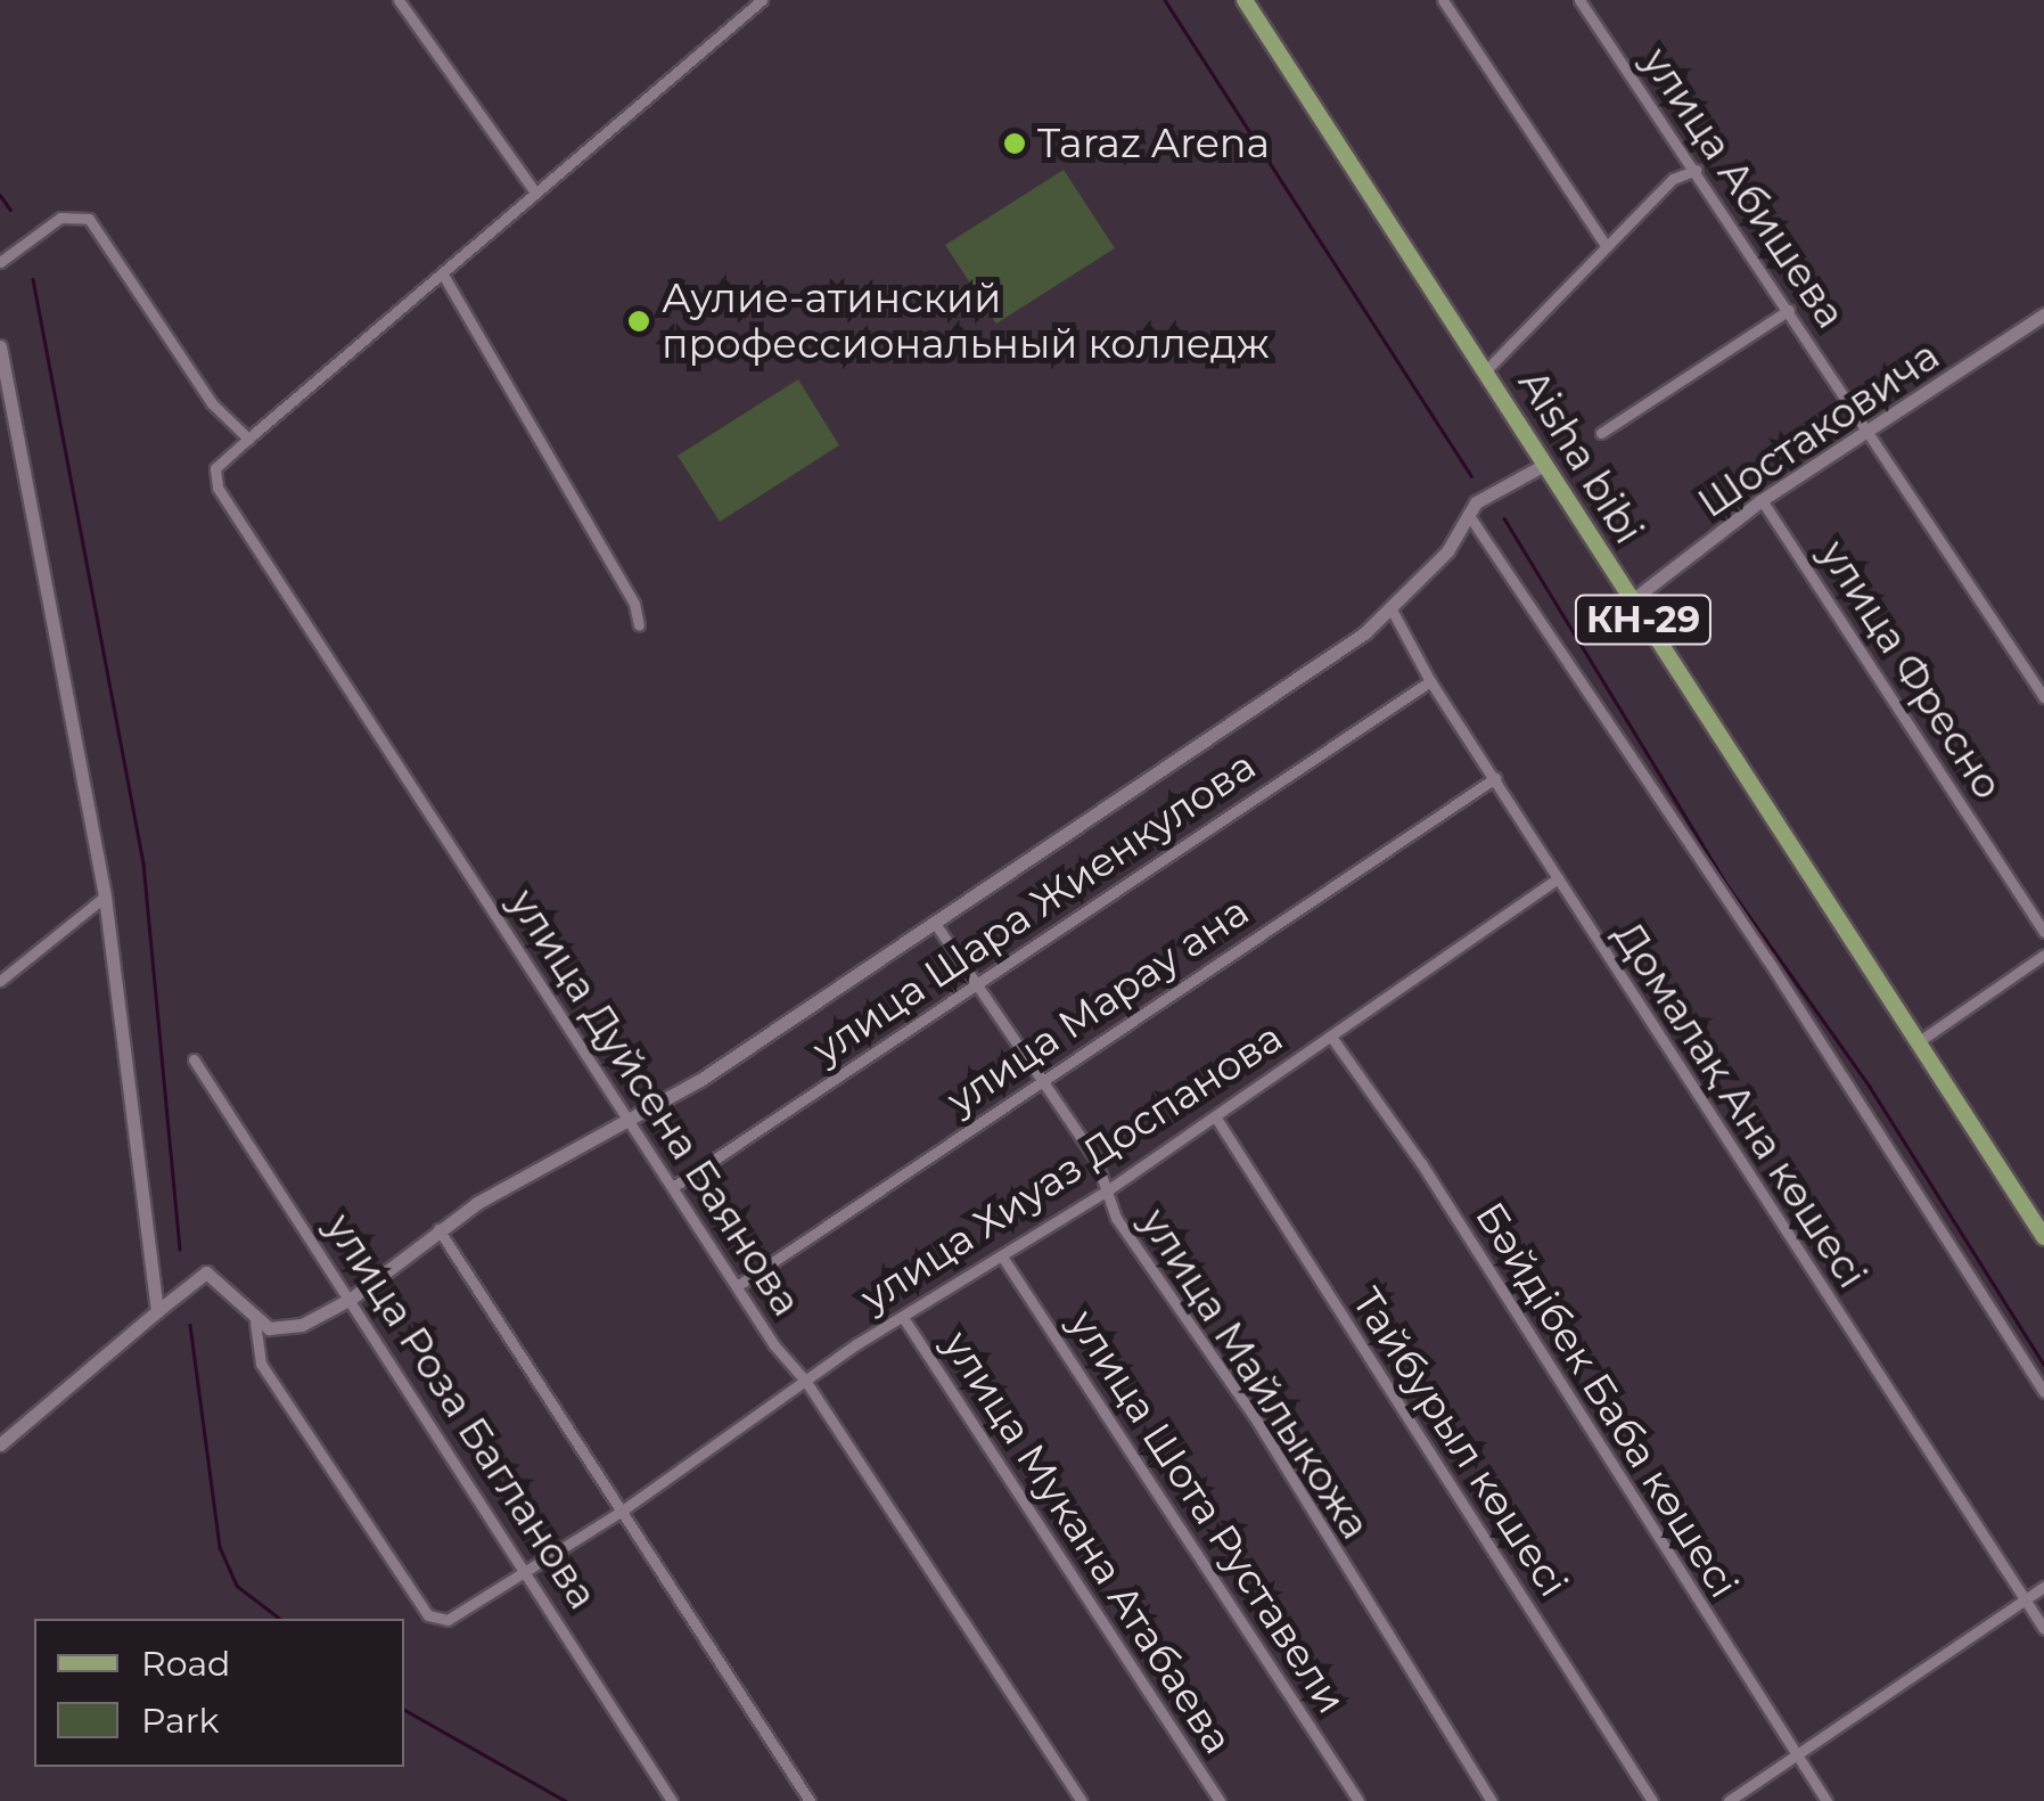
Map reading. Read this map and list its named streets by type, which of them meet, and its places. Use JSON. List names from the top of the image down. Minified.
{"streets":{"main road":["Aisha bibi","КН-29"],"street":["улица Абишева","Шостаковича","улица Фресно","улица Шара Жиенкулова","улица Марау ана","улица Дуйсена Баянова","Домалақ Ана көшесі","улица Хиуаз Доспанова","улица Майлыкожа","Бәйдібек Баба көшесі","улица Роза Багланова","Тайбурыл көшесі","улица Шота Руставели","улица Мукана Атабаева"]},"crossings":[["улица Абишева","Шостаковича"],["Шостаковича","Aisha bibi"],["Шостаковича","улица Фресно"],["улица Шара Жиенкулова","улица Дуйсена Баянова"],["улица Шара Жиенкулова","Домалақ Ана көшесі"],["улица Шара Жиенкулова","улица Майлыкожа"],["улица Марау ана","улица Дуйсена Баянова"],["улица Марау ана","Домалақ Ана көшесі"],["улица Марау ана","улица Майлыкожа"],["улица Дуйсена Баянова","улица Хиуаз Доспанова"],["Домалақ Ана көшесі","улица Хиуаз Доспанова"],["улица Хиуаз Доспанова","улица Майлыкожа"],["улица Хиуаз Доспанова","Бәйдібек Баба көшесі"],["улица Хиуаз Доспанова","улица Роза Багланова"],["улица Хиуаз Доспанова","Тайбурыл көшесі"],["улица Хиуаз Доспанова","улица Шота Руставели"],["улица Хиуаз Доспанова","улица Мукана Атабаева"]],"places":["Taraz Arena","Аулие-атинский профессиональный колледж"],"legend":["Road","Park"]}
